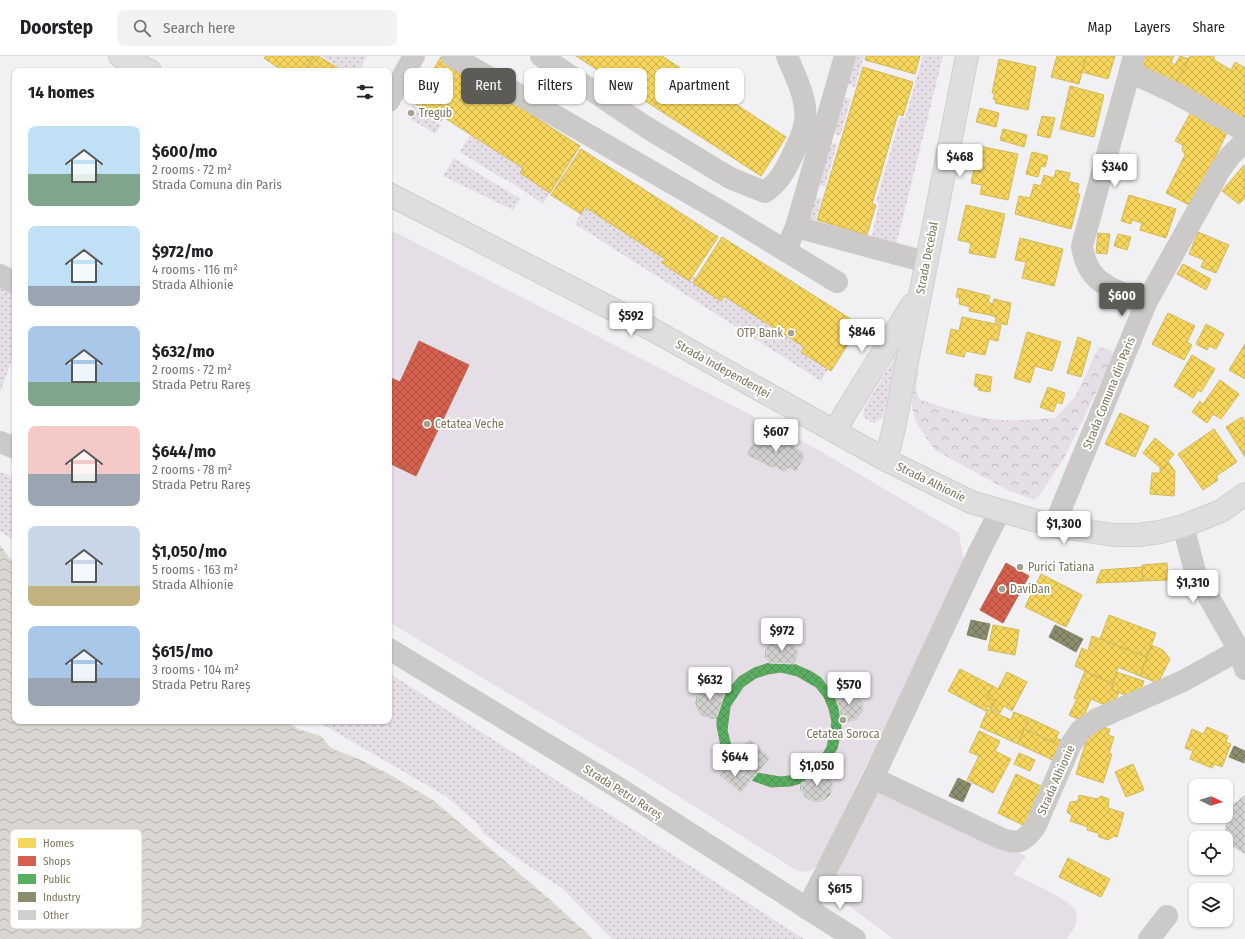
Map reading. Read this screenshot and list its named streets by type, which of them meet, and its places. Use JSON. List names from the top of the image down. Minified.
{"streets":{"main road":["Strada Decebal","Strada Independenței","Strada Alhionie"],"street":["Strada Comuna din Paris","Strada Petru Rareș"]},"crossings":[["Strada Decebal","Strada Independenței"],["Strada Decebal","Strada Alhionie"],["Strada Independenței","Strada Alhionie"],["Strada Comuna din Paris","Strada Alhionie"]],"places":["Tregub","OTP Bank","Cetatea Veche","Purici Tatiana","DaviDan","Cetatea Soroca"],"legend":["Homes","Shops","Public","Industry","Other"],"north":"right","page":{"header":"Doorstep","search":"Search here","nav":["Map","Layers","Share"],"chip":["Buy","Rent","Filters","New","Apartment"],"heading":"14 homes","list":[{"name":"$600/mo","note":"2 rooms · 72 m² · Strada Comuna din Paris"},{"name":"$972/mo","note":"4 rooms · 116 m² · Strada Alhionie"},{"name":"$632/mo","note":"2 rooms · 72 m² · Strada Petru Rareș"},{"name":"$644/mo","note":"2 rooms · 78 m² · Strada Petru Rareș"},{"name":"$1,050/mo","note":"5 rooms · 163 m² · Strada Alhionie"},{"name":"$615/mo","note":"3 rooms · 104 m² · Strada Petru Rareș"}],"price":["$468","$340","$600","$592","$846","$607","$1,300","$1,310","$972","$632","$570","$644","$1,050","$615"]}}
